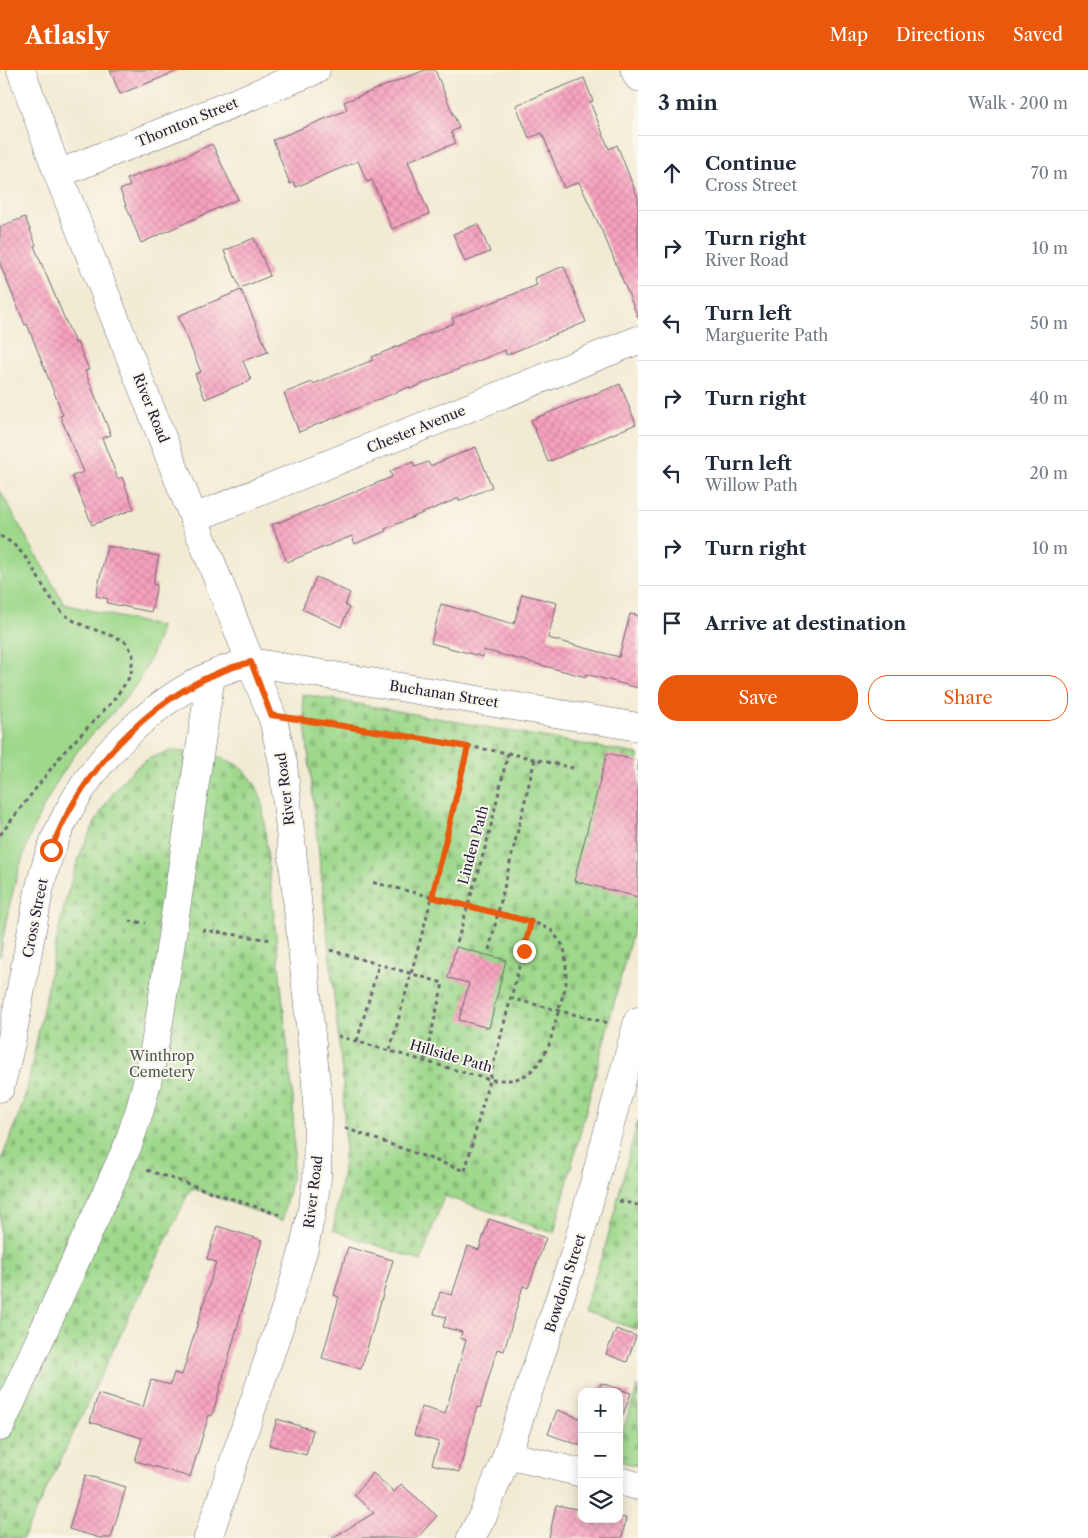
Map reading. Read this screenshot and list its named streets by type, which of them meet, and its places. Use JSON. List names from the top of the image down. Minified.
{"streets":{"street":["Thornton Street","River Road","Chester Avenue","Buchanan Street","Cross Street","Bowdoin Street"],"path":["Linden Path","Hillside Path"]},"crossings":[["Thornton Street","River Road"],["River Road","Chester Avenue"],["River Road","Buchanan Street"],["River Road","Cross Street"],["Buchanan Street","Cross Street"],["Linden Path","Hillside Path"]],"parks":["Winthrop Cemetery"],"page":{"header":"Atlasly","nav":["Map","Directions","Saved"],"heading":["3 min","Walk · 200 m"],"list":[["Continue","Cross Street","70 m"],["Turn right","River Road","10 m"],["Turn left","Marguerite Path","50 m"],["Turn right","40 m"],["Turn left","Willow Path","20 m"],["Turn right","10 m"],"Arrive at destination"],"buttons":["Save","Share"],"map_buttons":["+","−"]}}
